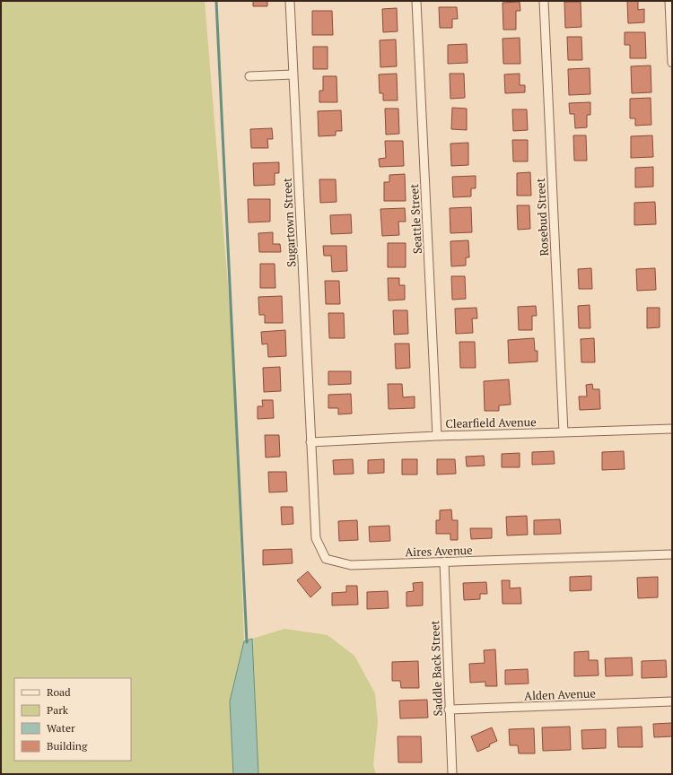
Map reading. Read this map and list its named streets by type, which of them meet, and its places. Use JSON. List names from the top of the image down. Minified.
{"streets":{"street":["Rosebud Street","Seattle Street","Sugartown Street","Clearfield Avenue","Aires Avenue","Saddle Back Street","Alden Avenue"]},"crossings":[["Rosebud Street","Clearfield Avenue"],["Seattle Street","Clearfield Avenue"],["Sugartown Street","Clearfield Avenue"],["Sugartown Street","Aires Avenue"],["Clearfield Avenue","Aires Avenue"],["Aires Avenue","Saddle Back Street"],["Saddle Back Street","Alden Avenue"]],"legend":["Road","Park","Water","Building"]}
